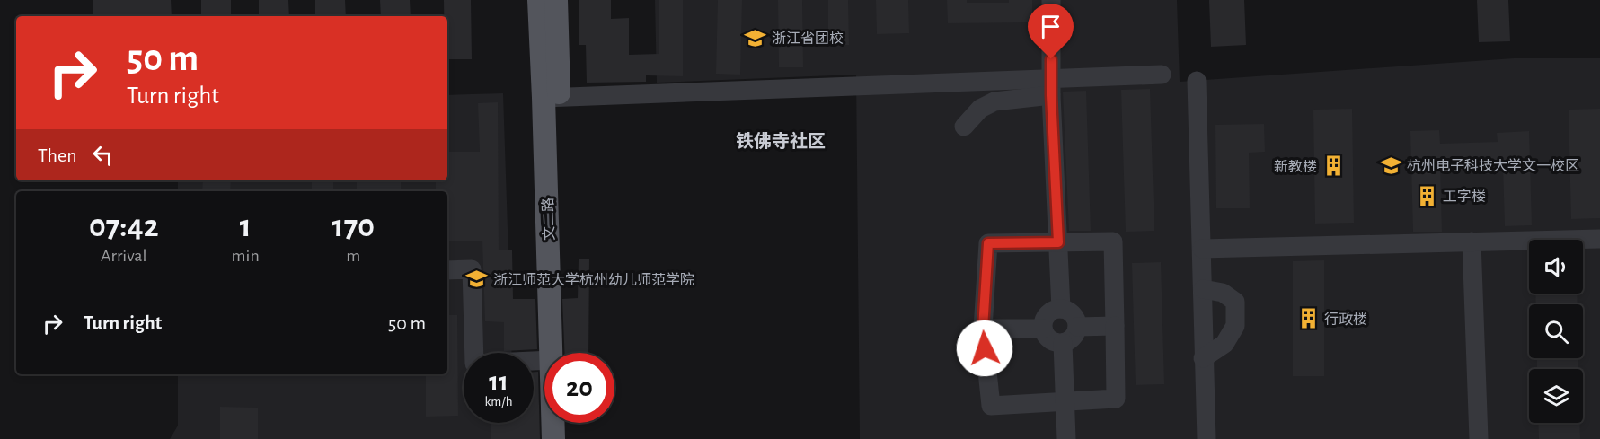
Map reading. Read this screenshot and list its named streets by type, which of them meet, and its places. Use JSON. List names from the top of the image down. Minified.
{"streets":{"main road":["文二路"]},"districts":["铁佛寺社区"],"places":{"school or university":["浙江省团校","杭州电子科技大学文一校区","浙江师范大学杭州幼儿师范学院"],"building":["新教楼","工字楼","行政楼"]},"page":{"turn":["50 m","Turn right"],"then":"Then","eta":["07:42","Arrival","1","min","170","m"],"list":[{"name":"Turn right","value":"50 m"}],"speed":"11 km/h","limit":"20"}}
